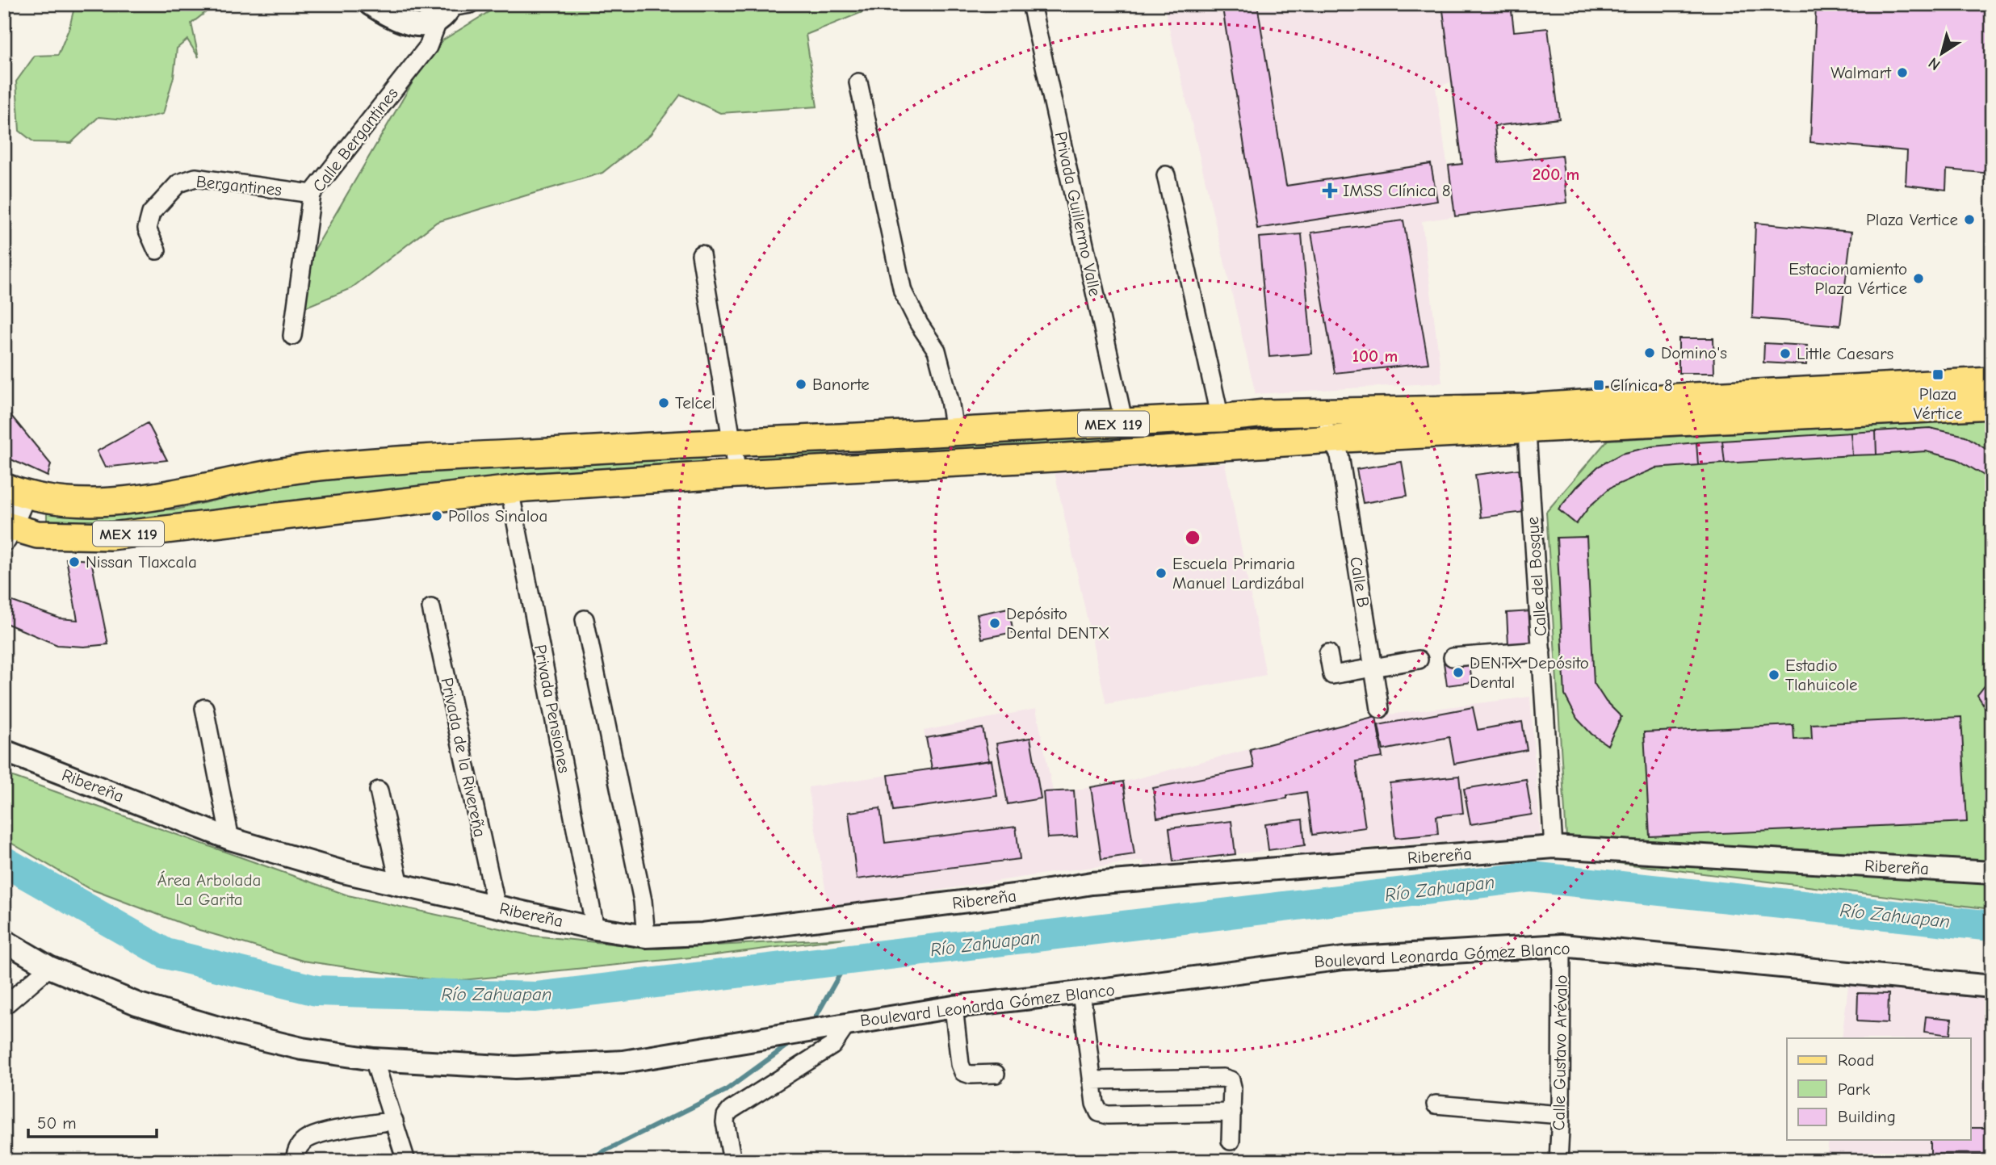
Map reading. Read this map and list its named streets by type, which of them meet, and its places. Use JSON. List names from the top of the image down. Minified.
{"streets":{"main road":["MEX 119"],"street":["Calle Bergantines","Bergantines","Privada Guillermo Valle","Calle del Bosque","Calle B","Privada Pensiones","Privada de la Rivereña","Ribereña","Boulevard Leonarda Gómez Blanco","Calle Gustavo Arévalo"]},"crossings":[["Calle Bergantines","Bergantines"],["Privada Guillermo Valle","MEX 119"],["MEX 119","Calle del Bosque"],["MEX 119","Calle B"],["MEX 119","Privada Pensiones"],["Calle del Bosque","Ribereña"],["Privada Pensiones","Ribereña"],["Privada de la Rivereña","Ribereña"],["Boulevard Leonarda Gómez Blanco","Calle Gustavo Arévalo"]],"water":["Río Zahuapan"],"parks":["Área Arbolada La Garita"],"places":{"other":["Walmart","Plaza Vertice","Estacionamiento Plaza Vértice","Domino's","Little Caesars","Banorte","Telcel","Pollos Sinaloa","Nissan Tlaxcala","Escuela Primaria Manuel Lardizábal","Depósito Dental DENTX","DENTX Depósito Dental","Estadio Tlahuicole"],"health":["IMSS Clínica 8"],"transit":["Plaza Vértice","Clínica 8"]},"legend":["Road","Park","Building"],"scale_bar":"50 m","north":"bottom left","rings":["200 m","100 m"]}
